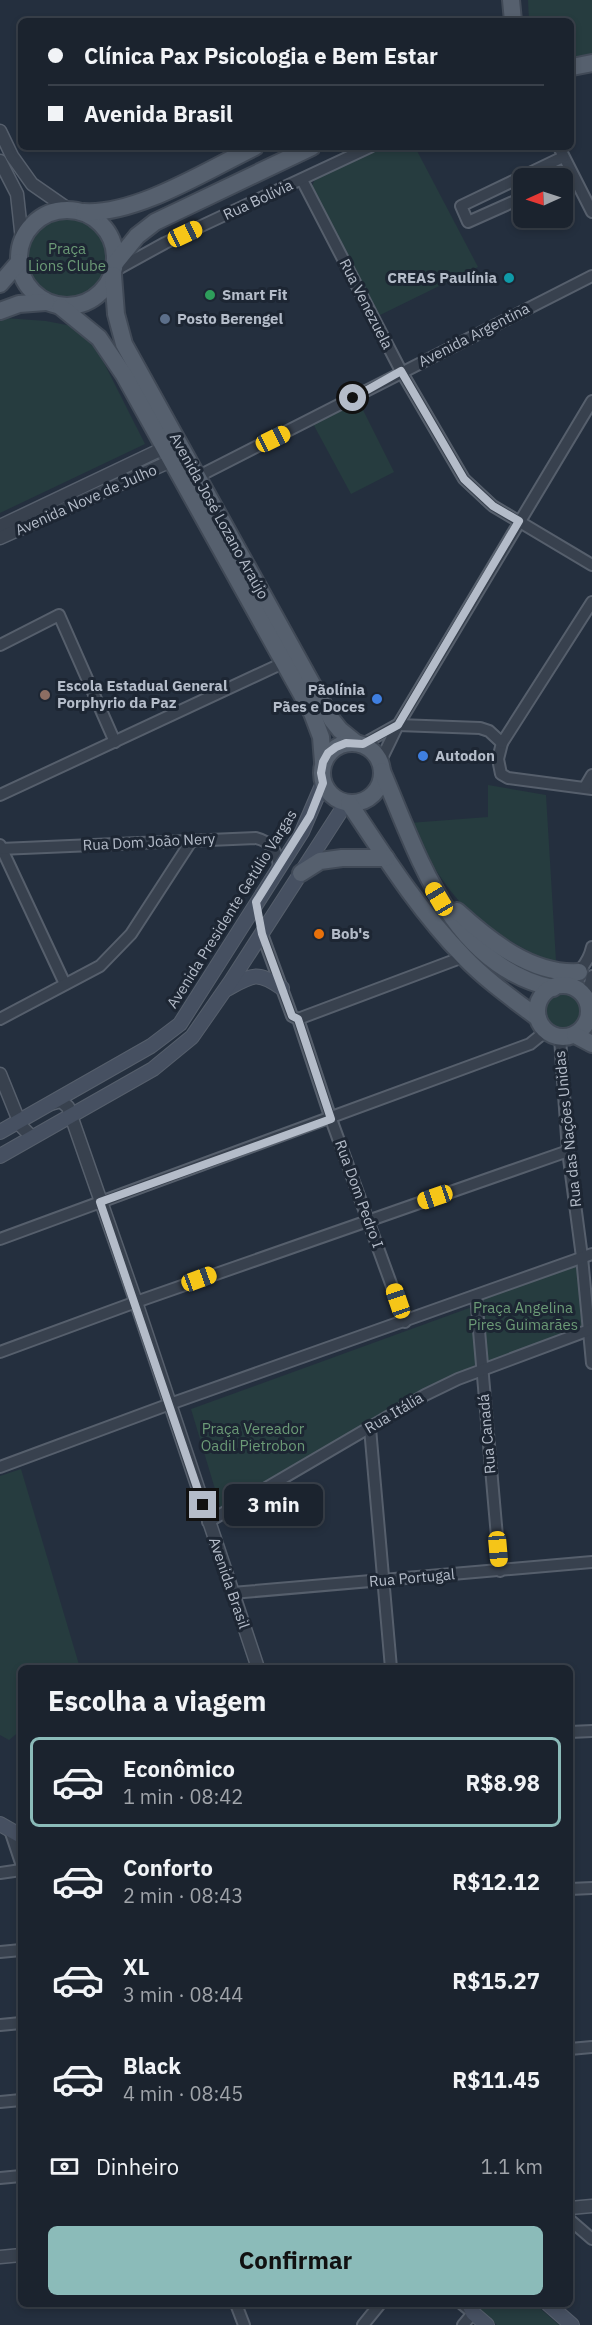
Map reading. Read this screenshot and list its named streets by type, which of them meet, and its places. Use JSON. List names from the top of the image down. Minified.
{"streets":{"main road":["Avenida José Lozano Araújo","Avenida Presidente Getúlio Vargas"],"street":["Rua Bolívia","Rua Venezuela","Avenida Argentina","Avenida Nove de Julho","Rua Dom João Nery","Rua das Nações Unidas","Rua Dom Pedro I","Rua Itália","Rua Canadá","Rua Portugal","Avenida Brasil"]},"crossings":[["Rua Bolívia","Rua Venezuela"],["Rua Bolívia","Avenida José Lozano Araújo"],["Rua Venezuela","Avenida Argentina"],["Avenida Argentina","Avenida José Lozano Araújo"],["Avenida Nove de Julho","Avenida José Lozano Araújo"],["Avenida José Lozano Araújo","Avenida Presidente Getúlio Vargas"],["Rua Dom João Nery","Avenida Presidente Getúlio Vargas"],["Rua das Nações Unidas","Rua Itália"],["Rua Itália","Rua Canadá"],["Rua Itália","Avenida Brasil"],["Rua Canadá","Rua Portugal"],["Rua Portugal","Avenida Brasil"]],"parks":["Praça Lions Clube","Praça Angelina Pires Guimarães","Praça Vereador Oadil Pietrobon"],"places":["CREAS Paulínia","Smart Fit","Posto Berengel","Escola Estadual General Porphyrio da Paz","Pãolínia Pães e Doces","Autodon","Bob's"],"north":"left","page":{"banner":["Clínica Pax Psicologia e Bem Estar","Avenida Brasil"],"bubble":"3 min","heading":"Escolha a viagem","list":[{"name":"Econômico","note":"1 min · 08:42","value":"R$8.98"},{"name":"Conforto","note":"2 min · 08:43","value":"R$12.12"},{"name":"XL","note":"3 min · 08:44","value":"R$15.27"},{"name":"Black","note":"4 min · 08:45","value":"R$11.45"}],"pay":["Dinheiro","1.1 km"],"buttons":"Confirmar"}}
